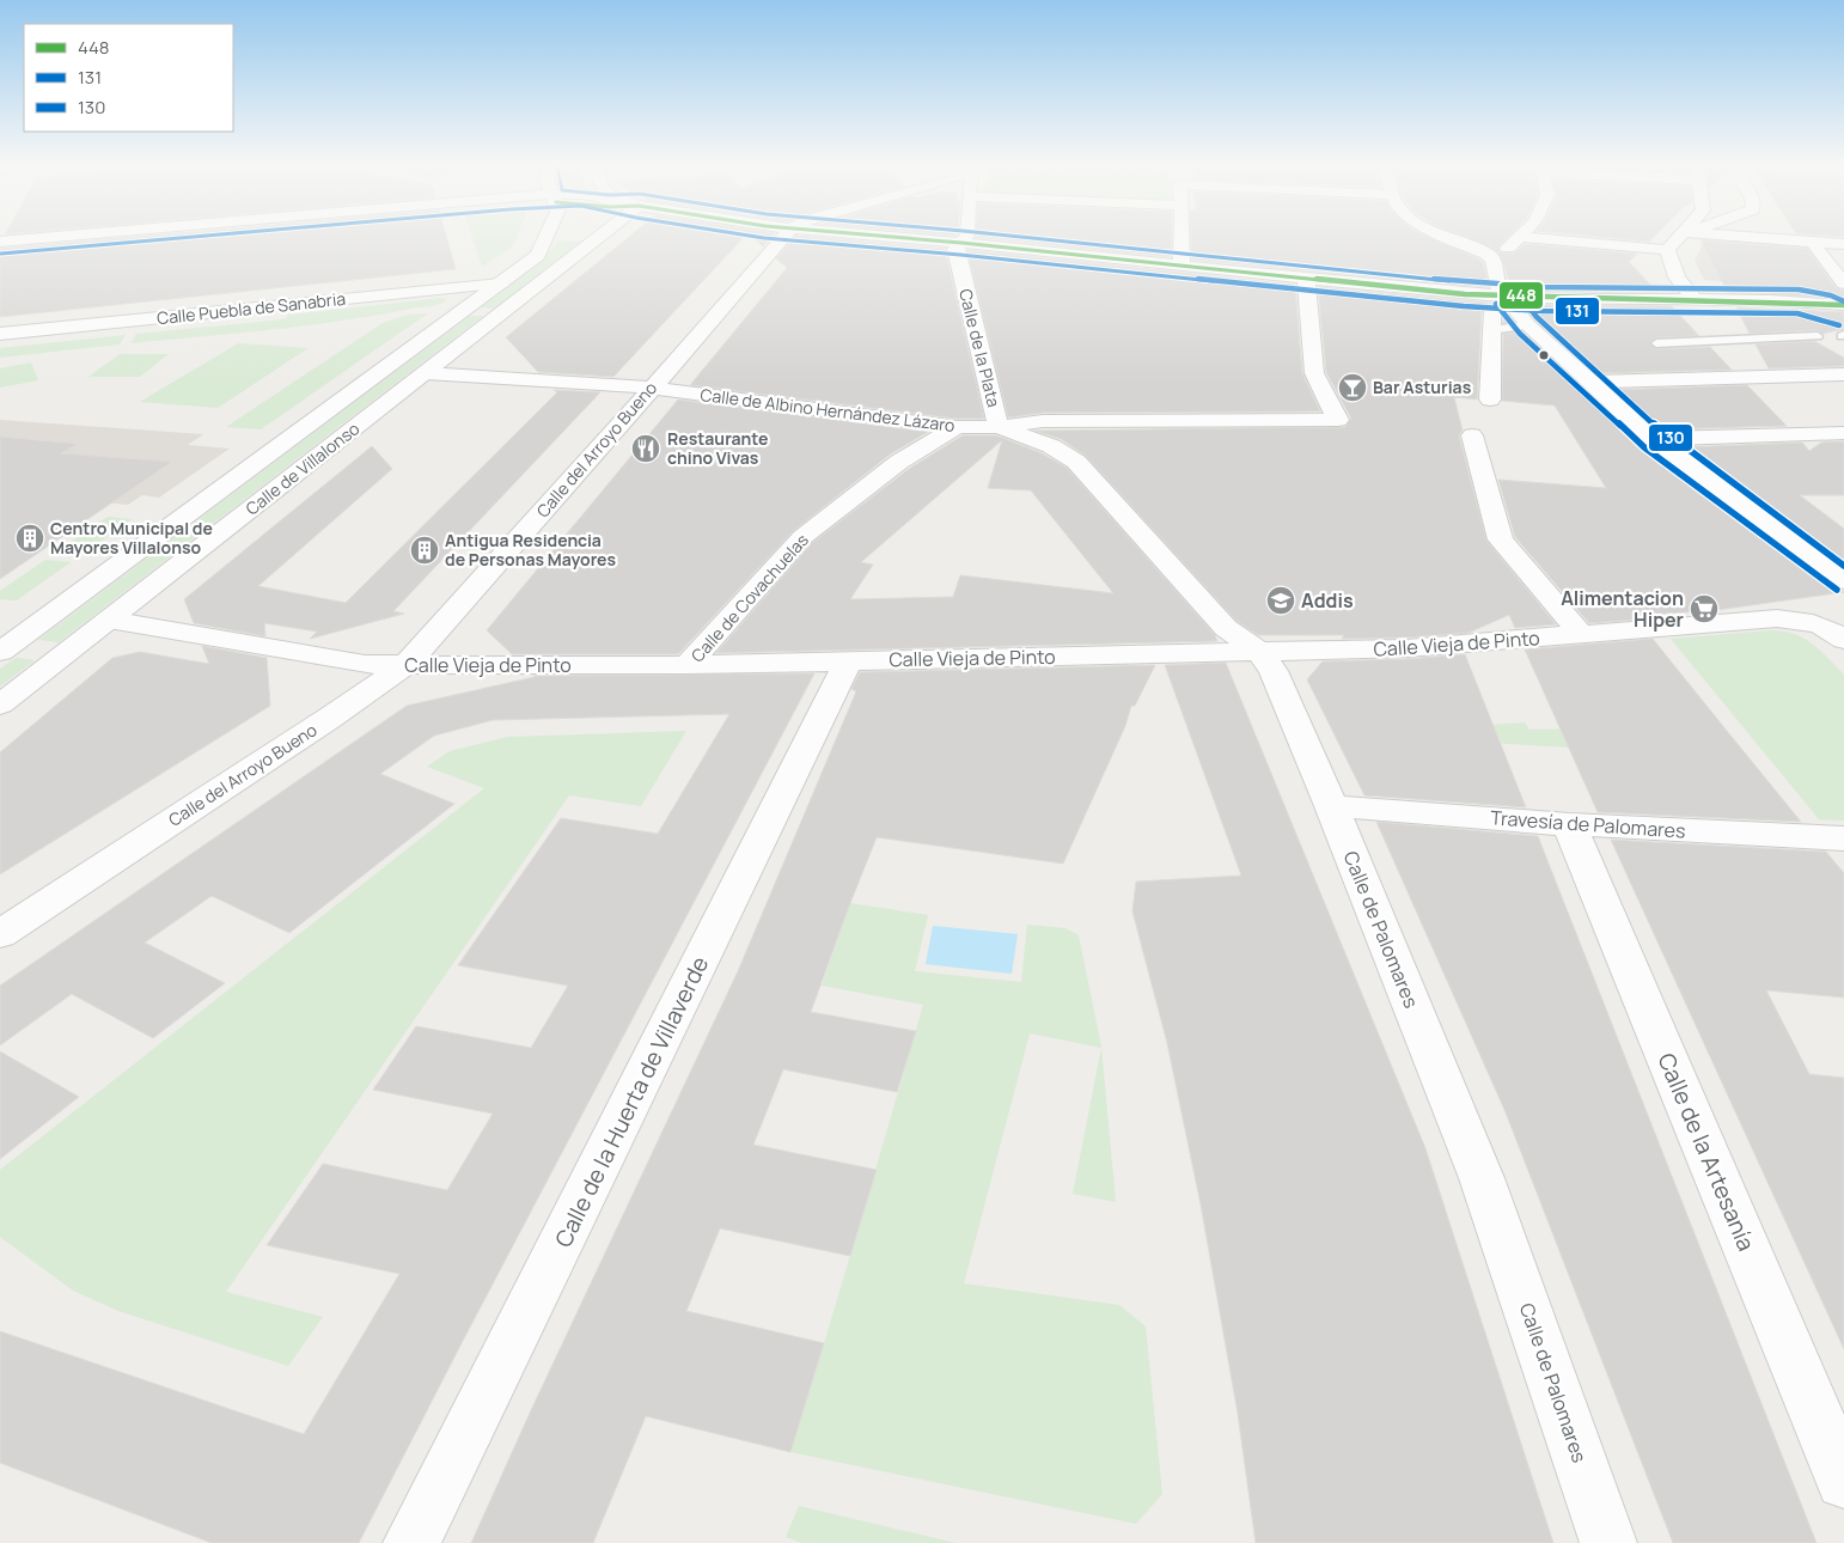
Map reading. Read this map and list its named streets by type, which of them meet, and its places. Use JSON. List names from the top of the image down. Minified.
{"streets":{"street":["Calle Puebla de Sanabria","Calle de la Plata","Calle de Albino Hernández Lázaro","Calle del Arroyo Bueno","Calle de Villalonso","Calle de Covachuelas","Calle Vieja de Pinto","Travesía de Palomares","Calle de Palomares","Calle de la Huerta de Villaverde","Calle de la Artesanía"]},"crossings":[["Calle Puebla de Sanabria","Calle de Villalonso"],["Calle de la Plata","Calle de Albino Hernández Lázaro"],["Calle de la Plata","Calle de Palomares"],["Calle de Albino Hernández Lázaro","Calle del Arroyo Bueno"],["Calle de Albino Hernández Lázaro","Calle de Villalonso"],["Calle de Albino Hernández Lázaro","Calle de Covachuelas"],["Calle de Albino Hernández Lázaro","Calle de Palomares"],["Calle del Arroyo Bueno","Calle Vieja de Pinto"],["Calle de Villalonso","Calle Vieja de Pinto"],["Calle de Covachuelas","Calle Vieja de Pinto"],["Calle Vieja de Pinto","Calle de Palomares"],["Calle Vieja de Pinto","Calle de la Huerta de Villaverde"],["Travesía de Palomares","Calle de Palomares"],["Travesía de Palomares","Calle de la Artesanía"]],"places":{"bar":["Bar Asturias"],"restaurant":["Restaurante chino Vivas"],"building":["Centro Municipal de Mayores Villalonso","Antigua Residencia de Personas Mayores"],"school or university":["Addis"],"supermarket":["Alimentacion Hiper"]},"lines":["transit line 448","transit line 131","transit line 130"],"legend":["448","131","130"]}
